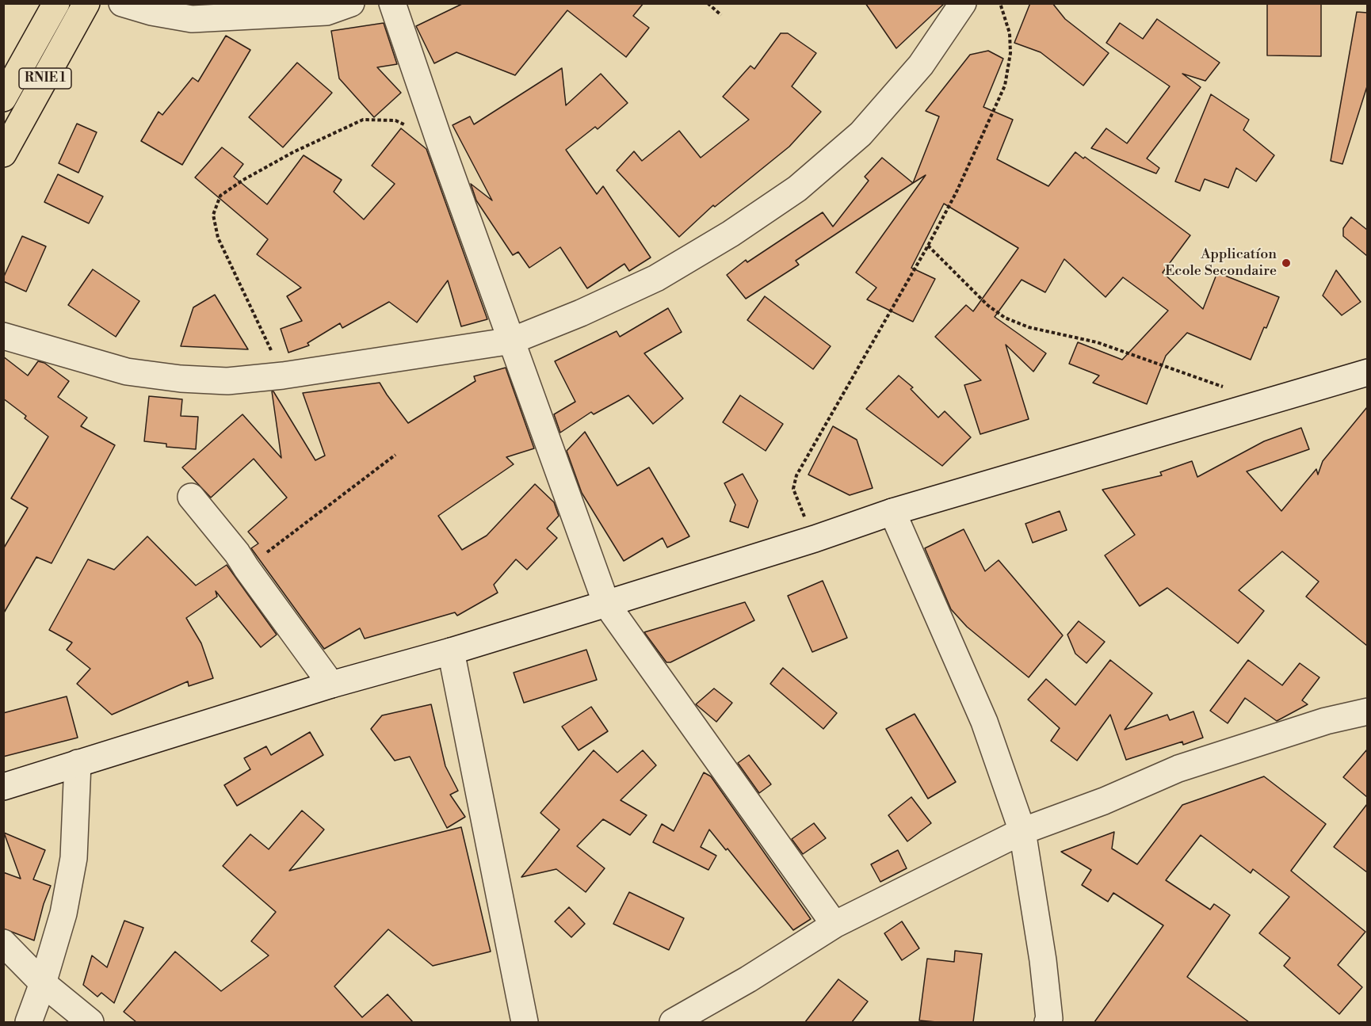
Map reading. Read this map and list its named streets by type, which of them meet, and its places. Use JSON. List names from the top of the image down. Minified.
{"streets":{"highway":["RNIE 1"]},"places":["Applicatíon Ecole Secondaire"]}
